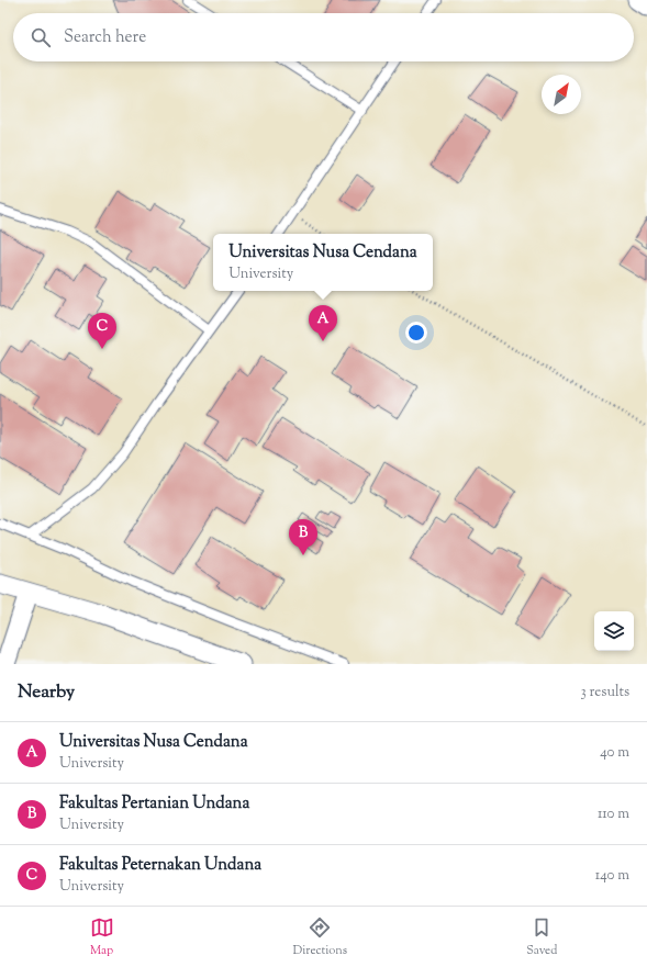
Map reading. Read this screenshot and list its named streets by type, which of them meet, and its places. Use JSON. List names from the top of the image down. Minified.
{"north":"top right","page":{"search":"Search here","popup":["Universitas Nusa Cendana","University"],"pins":["A","C","B"],"heading":["Nearby","3 results"],"list":[{"mark":"A","name":"Universitas Nusa Cendana","note":"University","value":"40 m"},{"mark":"B","name":"Fakultas Pertanian Undana","note":"University","value":"110 m"},{"mark":"C","name":"Fakultas Peternakan Undana","note":"University","value":"140 m"}],"nav":["Map","Directions","Saved"]}}
